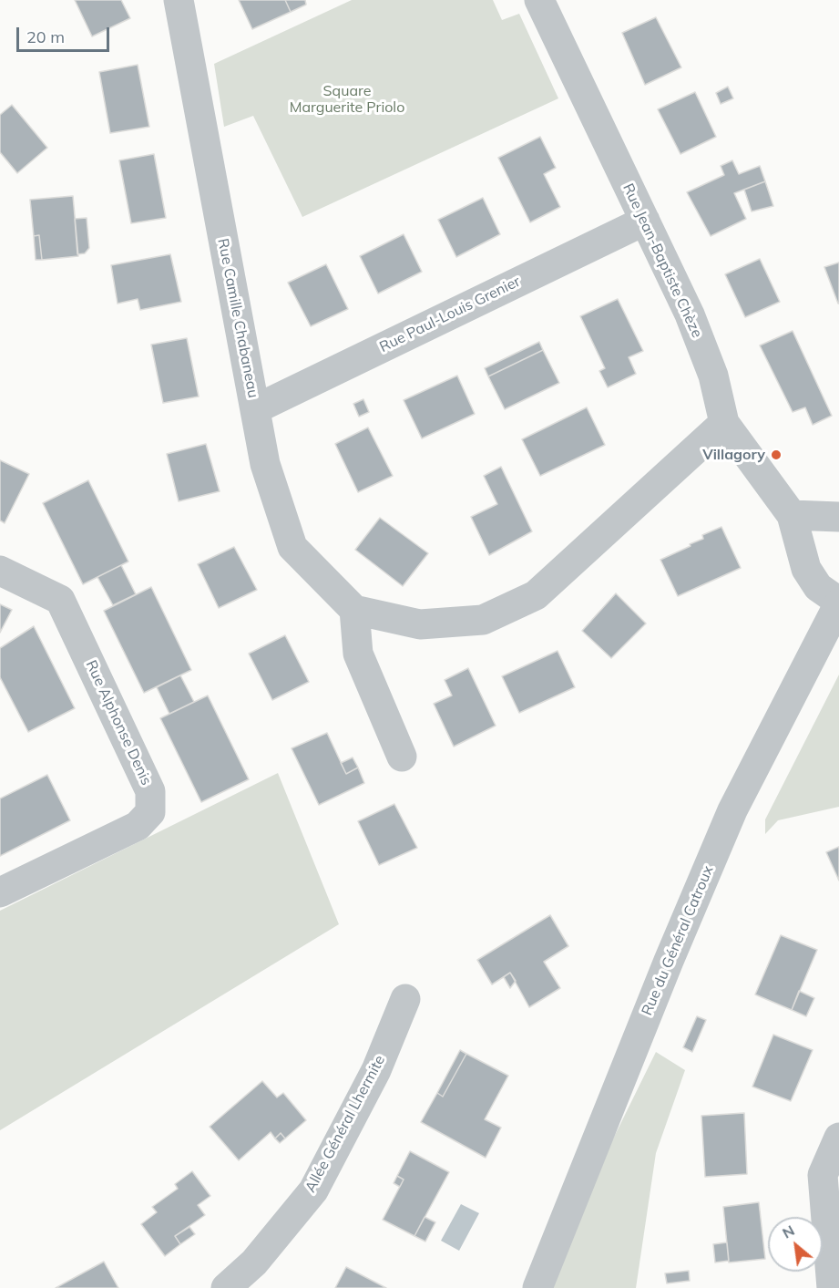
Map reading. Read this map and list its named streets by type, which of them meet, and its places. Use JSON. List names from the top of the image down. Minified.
{"streets":{"street":["Rue Jean-Baptiste Chèze","Rue Paul-Louis Grenier","Rue Camille Chabaneau","Rue Alphonse Denis","Rue du Général Catroux","Allée Général Lhermite"]},"crossings":[["Rue Jean-Baptiste Chèze","Rue Paul-Louis Grenier"],["Rue Jean-Baptiste Chèze","Rue du Général Catroux"],["Rue Paul-Louis Grenier","Rue Camille Chabaneau"]],"parks":["Square Marguerite Priolo"],"places":["Villagory"],"scale_bar":"20 m","north":"top left"}
